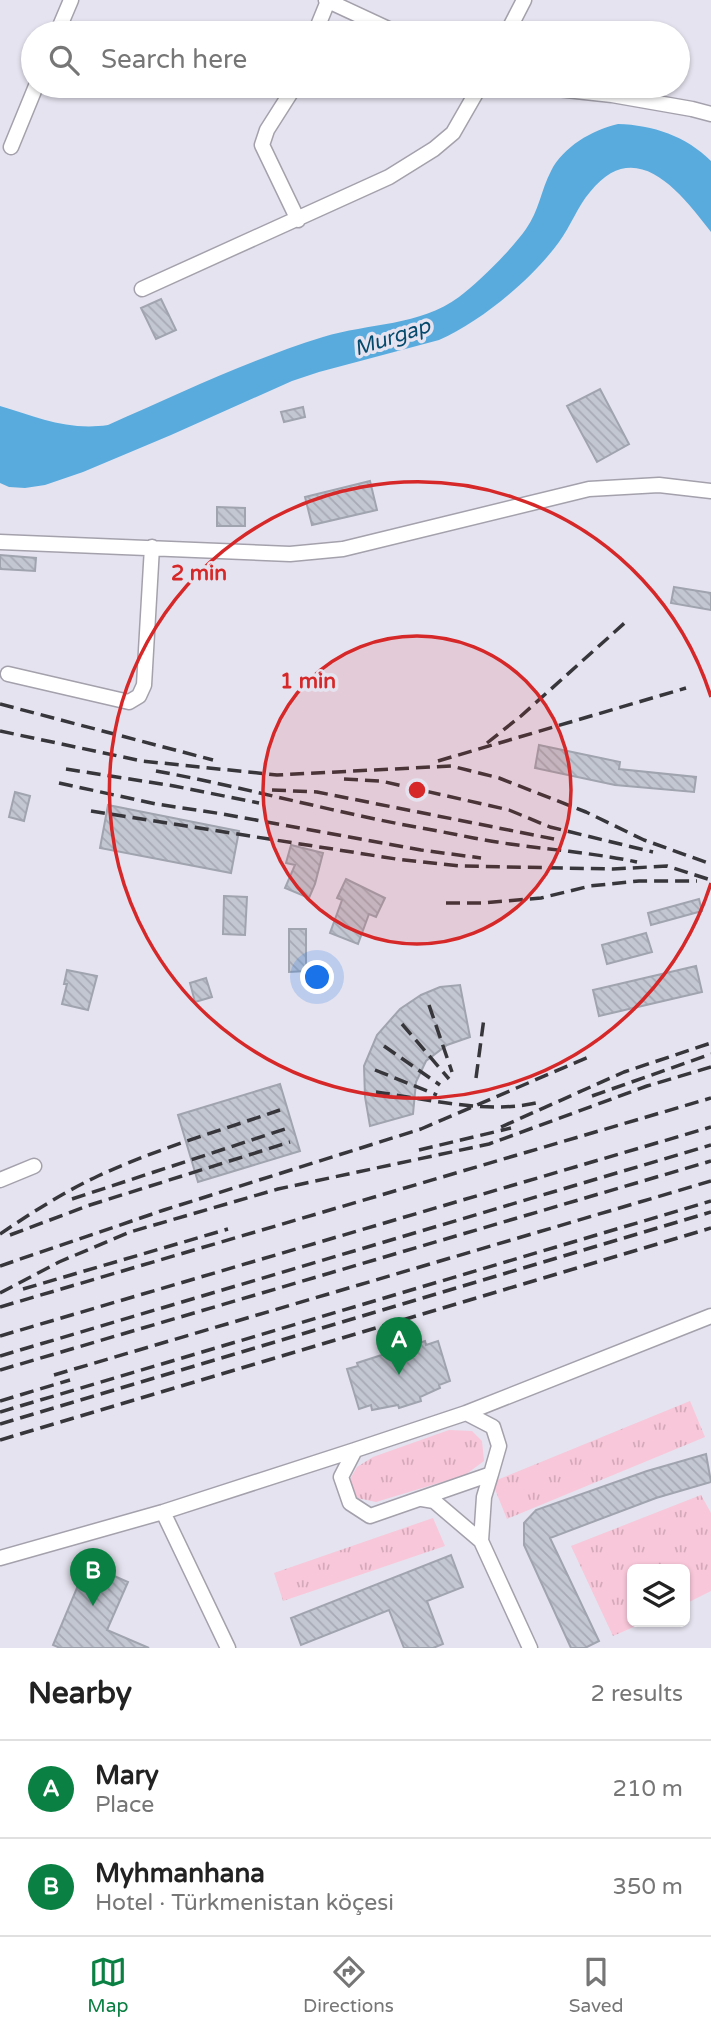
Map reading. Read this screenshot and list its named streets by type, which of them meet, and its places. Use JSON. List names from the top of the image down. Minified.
{"water":["Murgap"],"page":{"search":"Search here","pins":["A","B"],"heading":["Nearby","2 results"],"list":[{"mark":"A","name":"Mary","note":"Place","value":"210 m"},{"mark":"B","name":"Myhmanhana","note":"Hotel · Türkmenistan köçesi","value":"350 m"}],"nav":["Map","Directions","Saved"]},"rings":["2 min","1 min"]}
